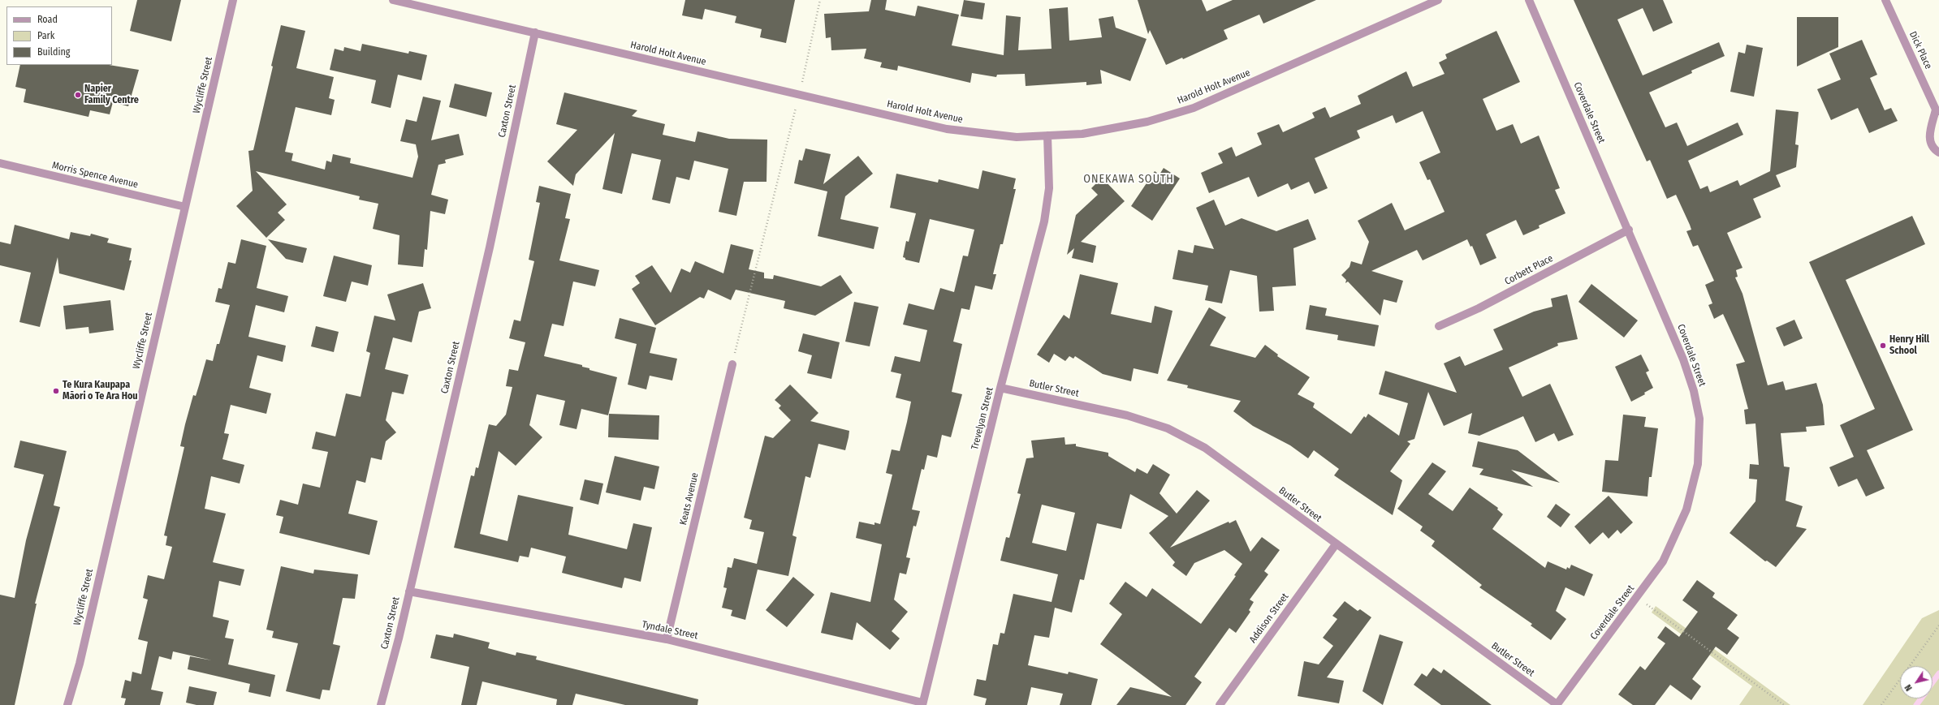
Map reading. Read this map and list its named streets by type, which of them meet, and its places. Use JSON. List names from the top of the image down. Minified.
{"streets":{"street":["Dick Place","Harold Holt Avenue","Wycliffe Street","Caxton Street","Coverdale Street","Morris Spence Avenue","Corbett Place","Butler Street","Trevelyan Street","Keats Avenue","Addison Street","Tyndale Street"]},"crossings":[["Harold Holt Avenue","Caxton Street"],["Harold Holt Avenue","Trevelyan Street"],["Wycliffe Street","Morris Spence Avenue"],["Caxton Street","Tyndale Street"],["Coverdale Street","Corbett Place"],["Coverdale Street","Butler Street"],["Butler Street","Trevelyan Street"],["Butler Street","Addison Street"],["Trevelyan Street","Tyndale Street"],["Keats Avenue","Tyndale Street"]],"districts":["ONEKAWA SOUTH"],"places":["Napier Family Centre","Henry Hill School","Te Kura Kaupapa Māori o Te Ara Hou"],"legend":["Road","Park","Building"],"north":"bottom left"}
